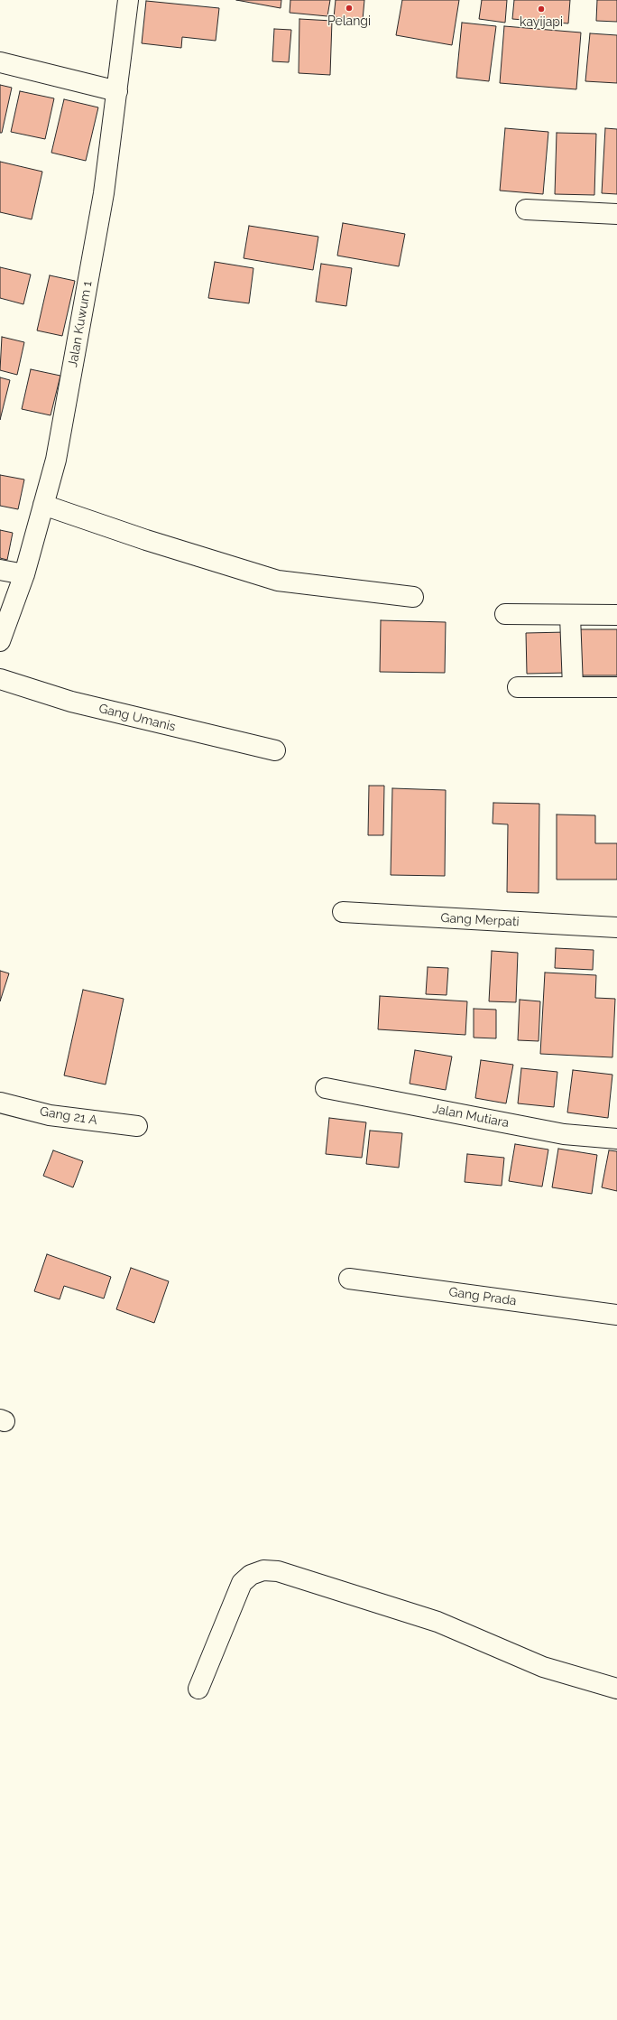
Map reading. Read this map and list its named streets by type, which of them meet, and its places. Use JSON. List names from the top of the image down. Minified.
{"streets":{"street":["Jalan Kuwum 1","Gang Umanis","Gang Merpati","Gang 21 A","Jalan Mutiara","Gang Prada"]},"places":["Pelangi","kayijapi"]}
